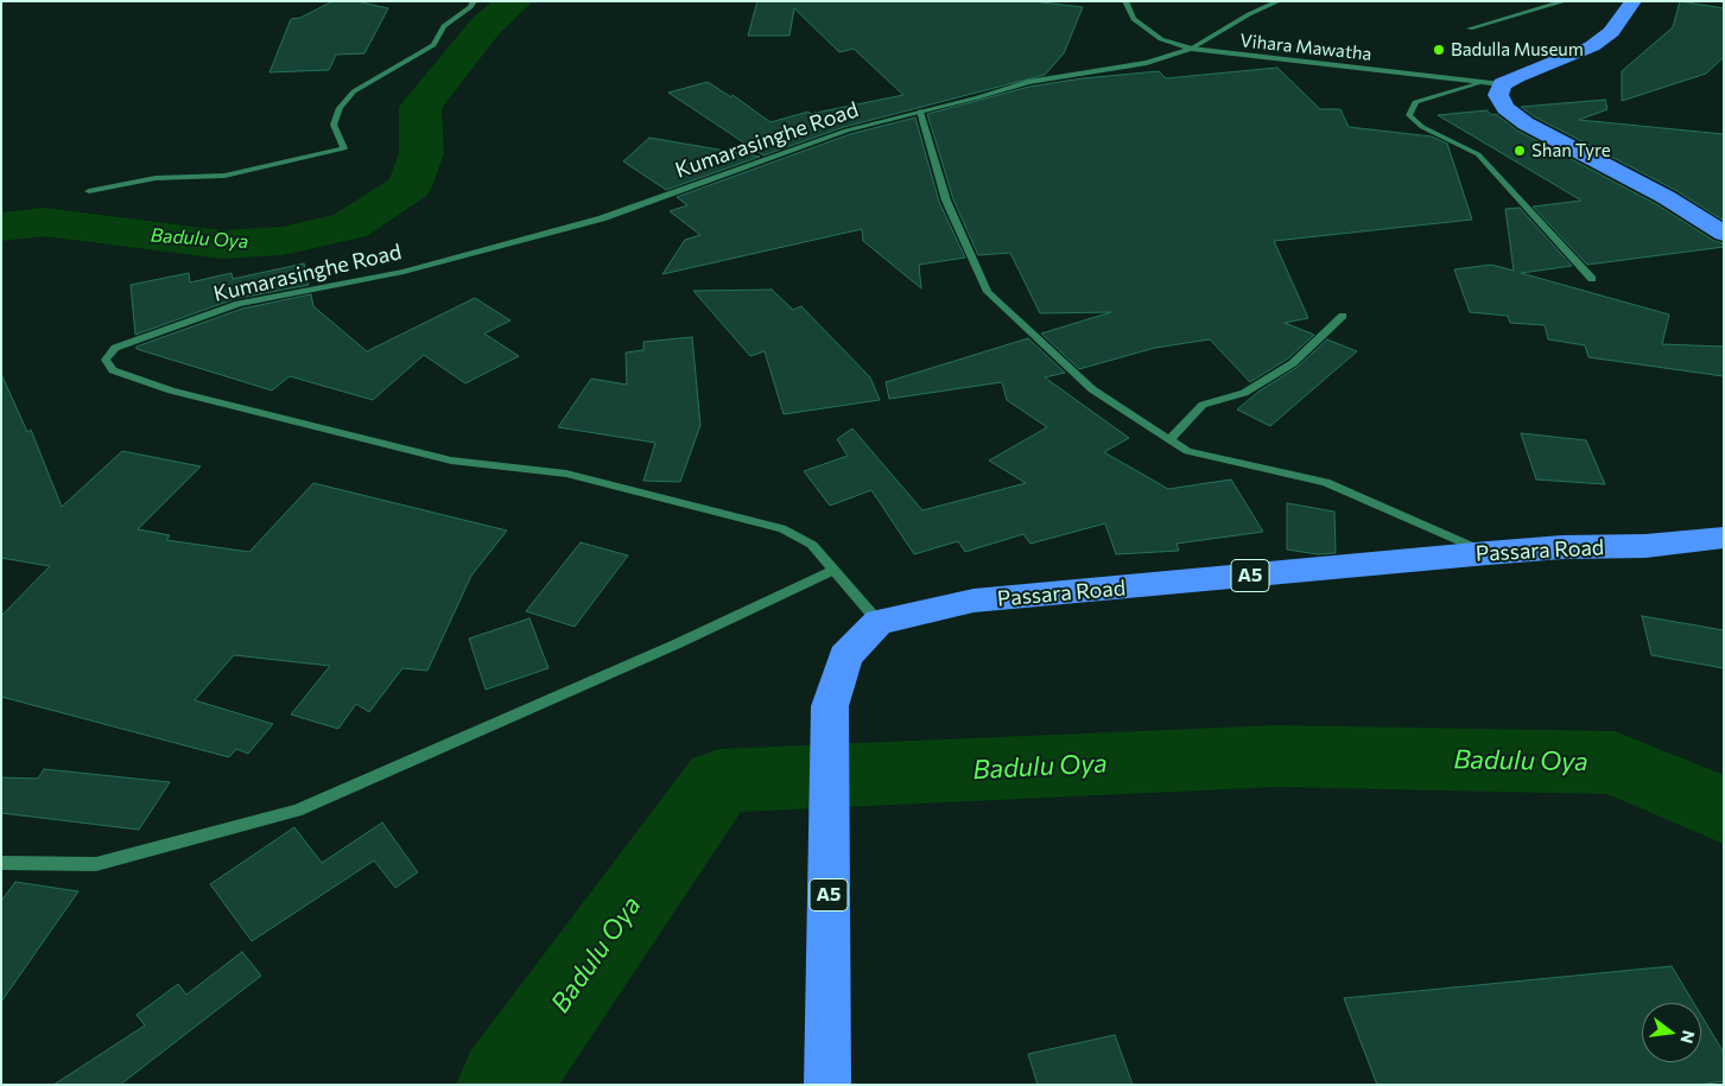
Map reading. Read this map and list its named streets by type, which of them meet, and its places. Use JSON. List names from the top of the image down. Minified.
{"streets":{"highway":["Passara Road","A5"],"street":["Vihara Mawatha","Kumarasinghe Road"]},"crossings":[["Vihara Mawatha","Kumarasinghe Road"],["Kumarasinghe Road","Passara Road"],["Kumarasinghe Road","A5"],["Passara Road","A5"]],"water":["Badulu Oya"],"places":["Badulla Museum","Shan Tyre"],"north":"right"}
